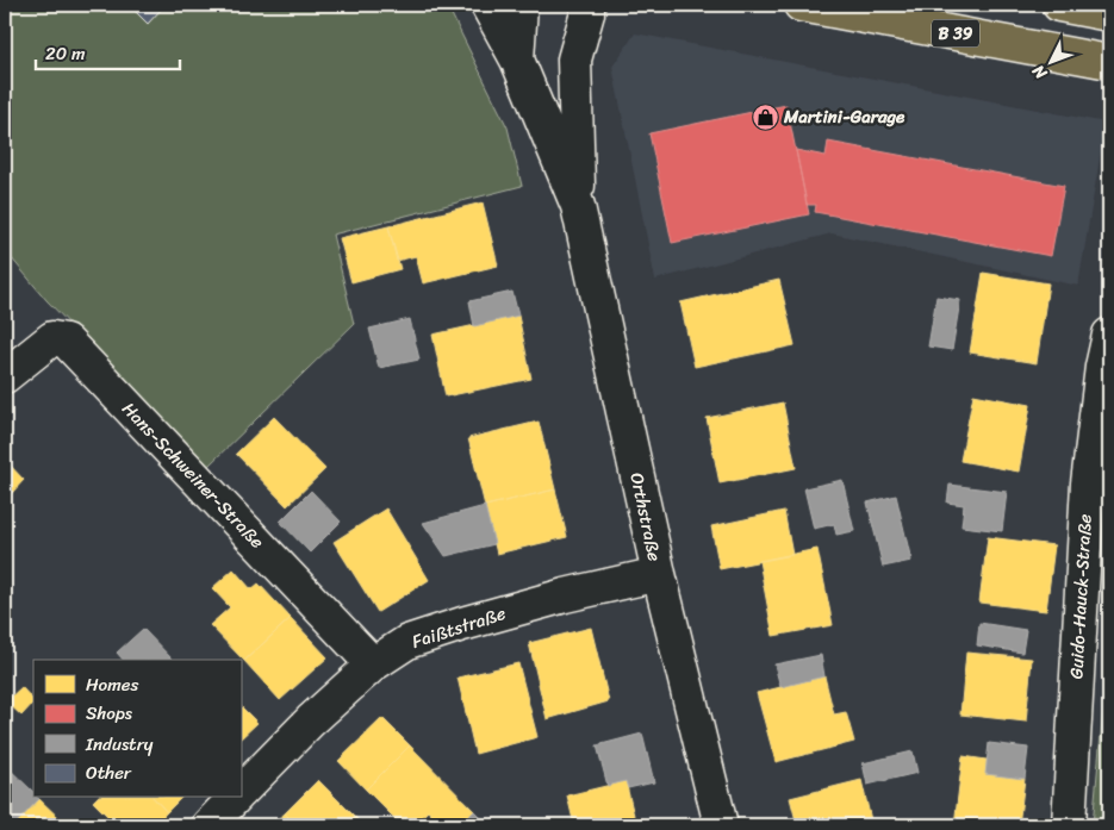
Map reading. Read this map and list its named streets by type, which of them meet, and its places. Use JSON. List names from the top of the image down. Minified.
{"streets":{"main road":["B 39"],"street":["Hans-Schweiner-Straße","Orthstraße","Guido-Hauck-Straße","Faißtstraße"]},"crossings":[["Hans-Schweiner-Straße","Faißtstraße"],["Orthstraße","Faißtstraße"]],"places":{"shop":["Martini-Garage"]},"legend":["Homes","Shops","Industry","Other"],"scale_bar":"20 m","north":"bottom left"}
